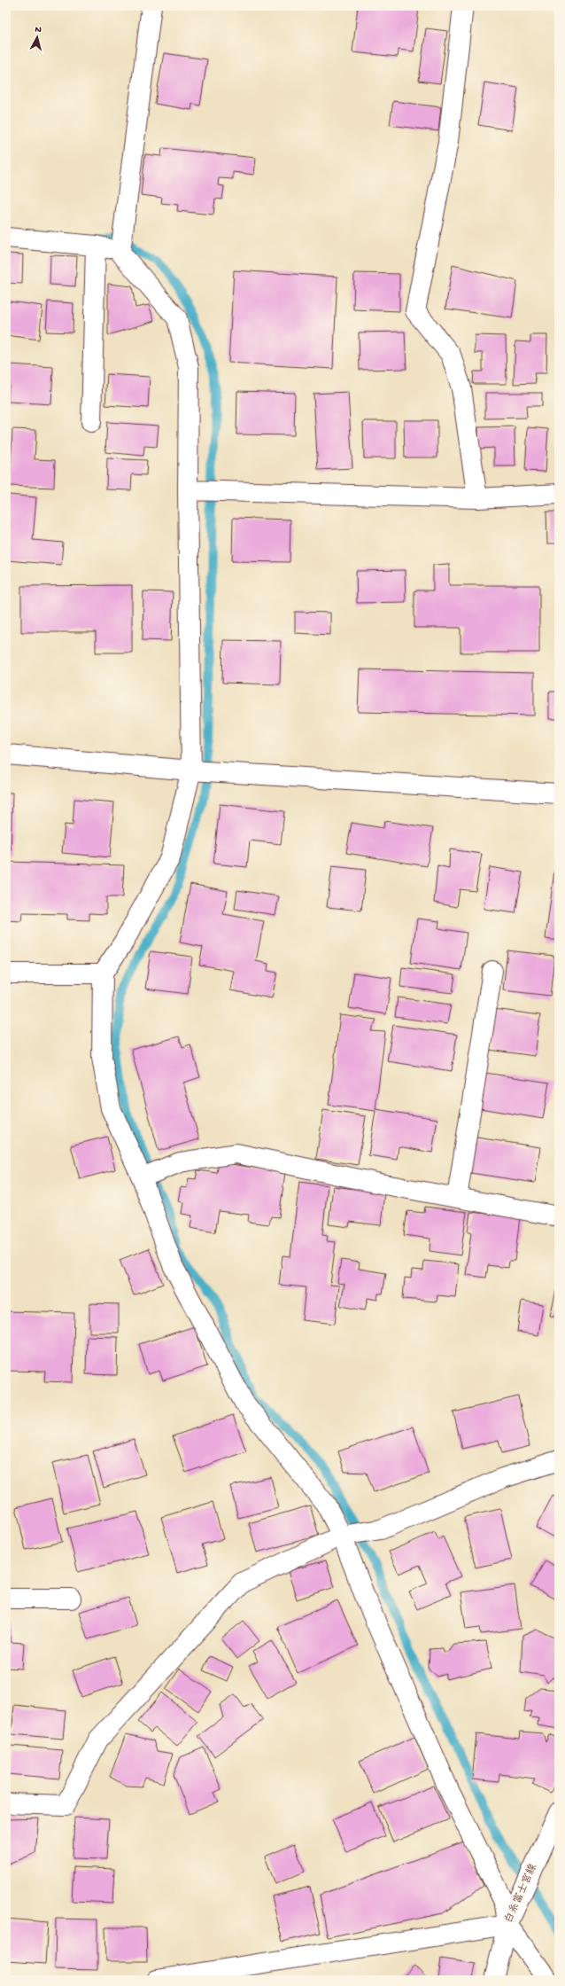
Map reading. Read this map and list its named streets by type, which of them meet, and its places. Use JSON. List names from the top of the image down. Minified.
{"streets":{"street":["白糸富士宮線"]},"north":"top"}
